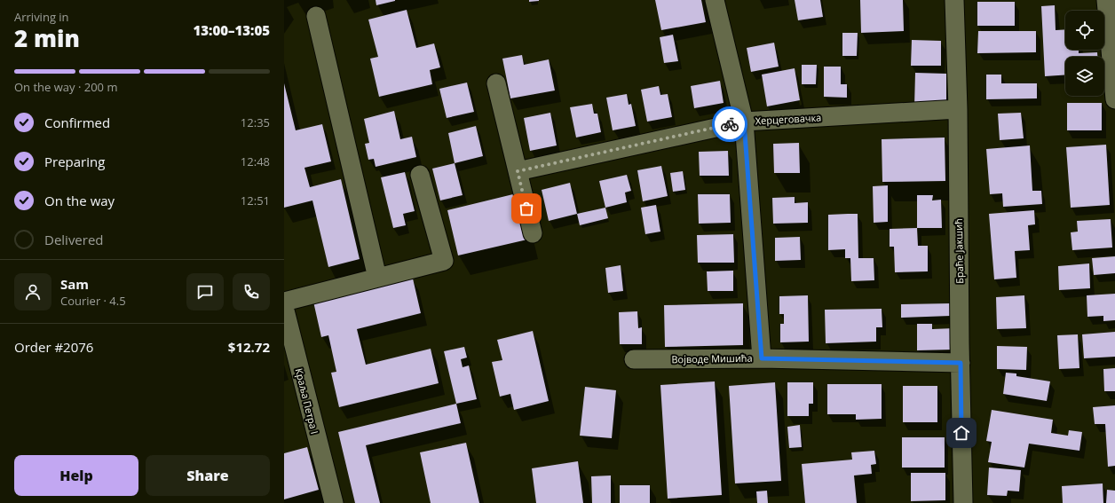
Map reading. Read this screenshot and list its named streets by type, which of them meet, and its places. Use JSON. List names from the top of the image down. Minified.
{"streets":{"street":["Херцеговачка","Браће Јакшић","Војводе Мишића","Краља Петра I"]},"crossings":[["Херцеговачка","Браће Јакшић"],["Браће Јакшић","Војводе Мишића"]],"page":{"heading":["2 min","Arriving in","13:00–13:05"],"panel":["Sam","Courier · 4.5","Order #2076","$12.72"],"bar":"On the way · 200 m","list":[["Confirmed","12:35"],["Preparing","12:48"],["On the way","12:51"],"Delivered"],"buttons":["Help","Share"]}}
